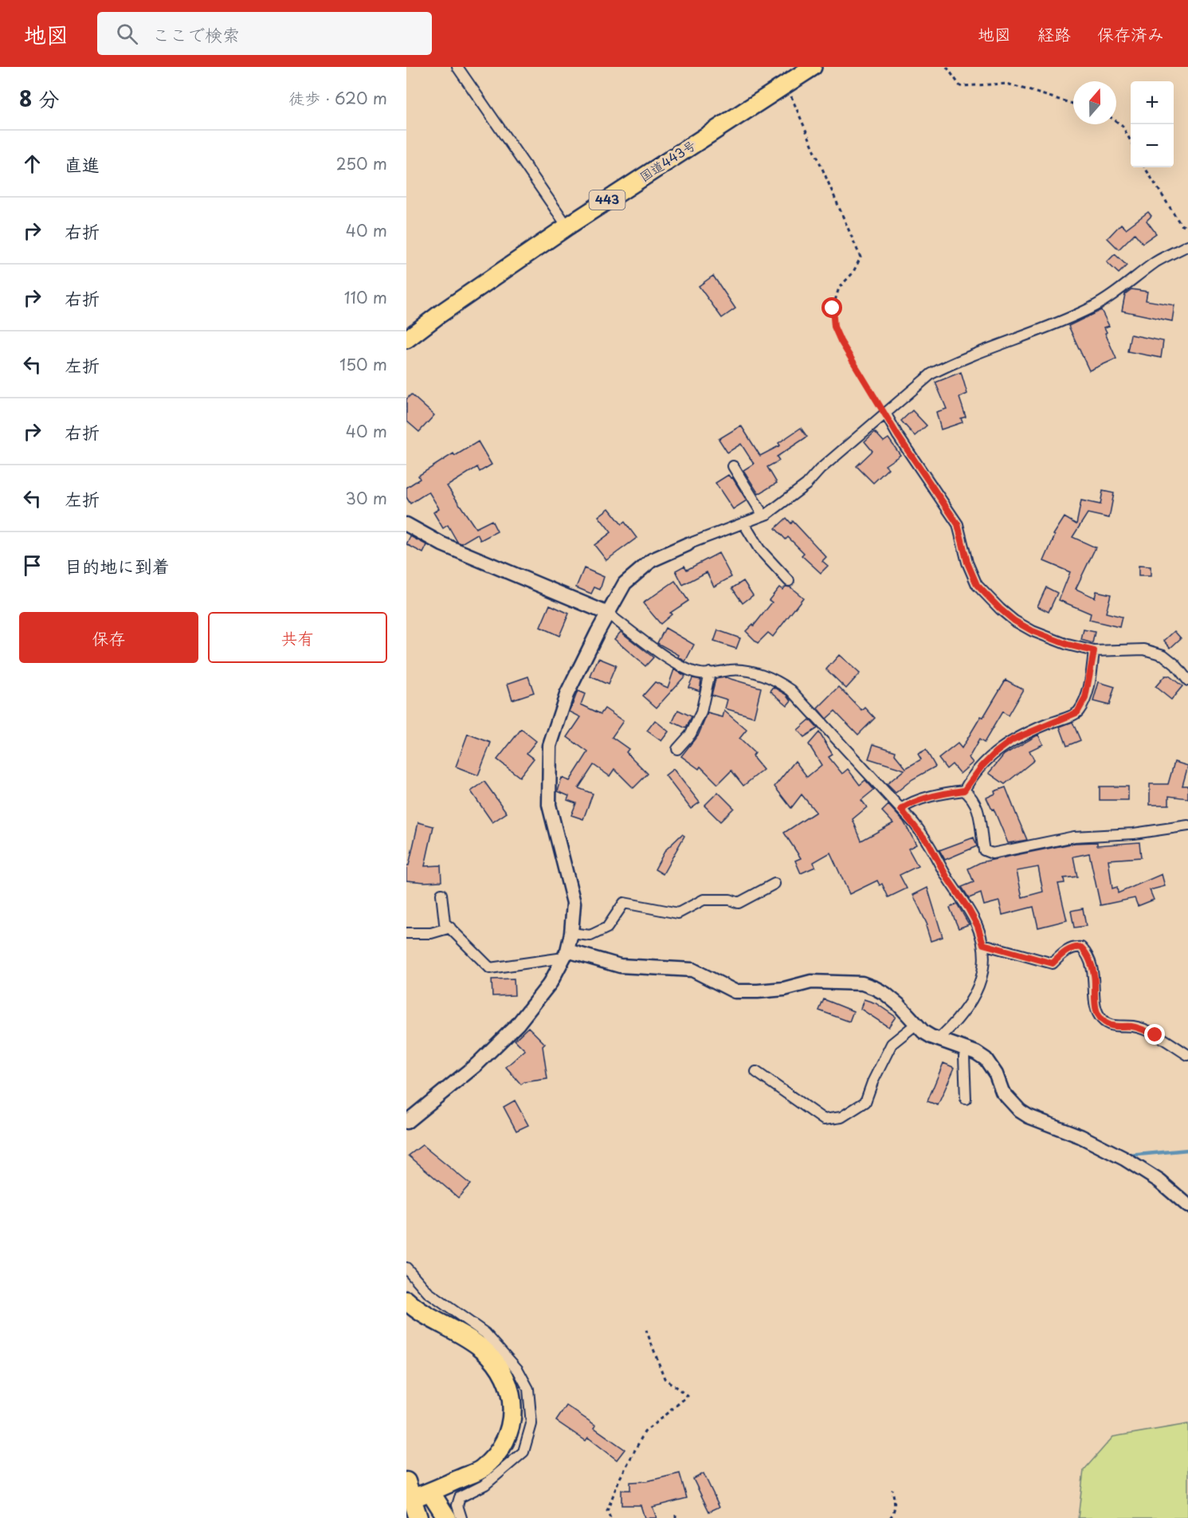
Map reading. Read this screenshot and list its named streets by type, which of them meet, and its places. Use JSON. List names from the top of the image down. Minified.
{"streets":{"highway":["国道443号","443"]},"north":"top","page":{"header":"地図","search":"ここで検索","nav":["地図","経路","保存済み"],"heading":["8 分","徒歩 · 620 m"],"map_buttons":["+","−"],"list":[["直進","250 m"],["右折","40 m"],["右折","110 m"],["左折","150 m"],["右折","40 m"],["左折","30 m"],"目的地に到着"],"buttons":["保存","共有"]}}
